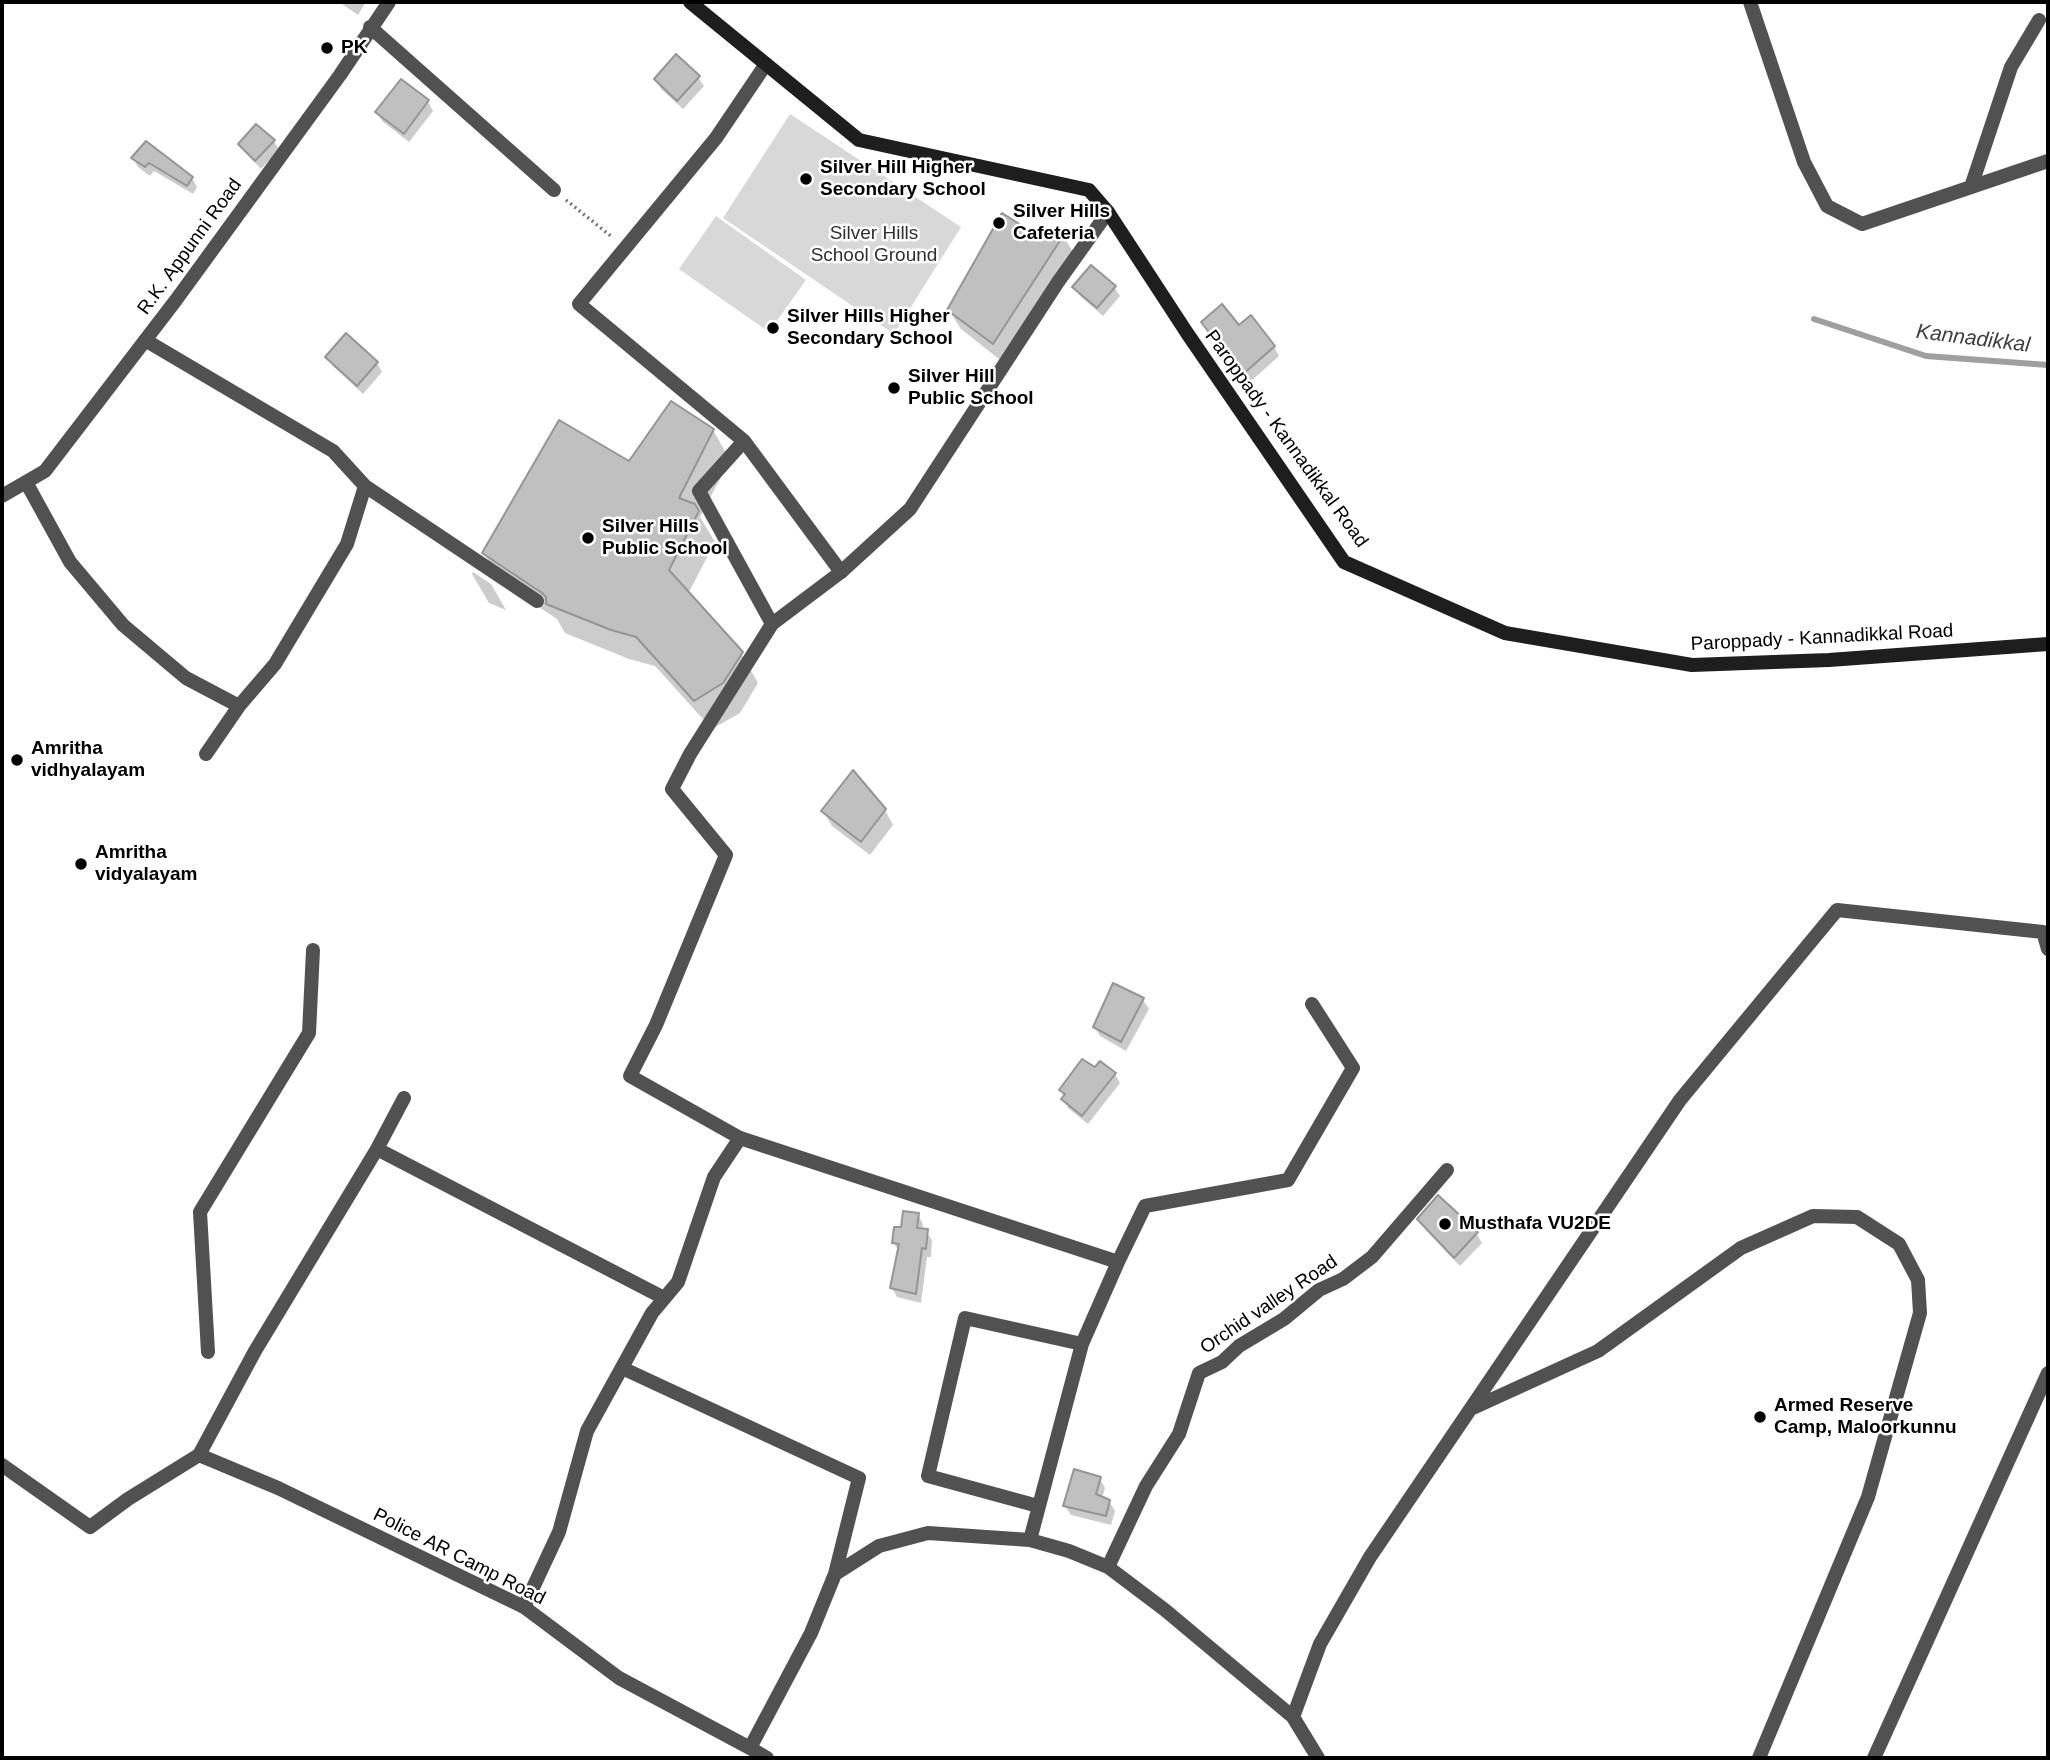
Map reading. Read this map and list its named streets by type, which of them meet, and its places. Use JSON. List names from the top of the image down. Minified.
{"streets":{"main road":["Paroppady - Kannadikkal Road"],"street":["R.K. Appunni Road","Orchid valley Road","Police AR Camp Road"]},"water":["Kannadikkal"],"parks":["Silver Hills School Ground"],"places":["PK","Silver Hill Higher Secondary School","Silver Hills Cafeteria","Silver Hills Higher Secondary School","Silver Hill Public School","Silver Hills Public School","Amritha vidhyalayam","Amritha vidyalayam","Musthafa VU2DE","Armed Reserve Camp, Maloorkunnu"]}
